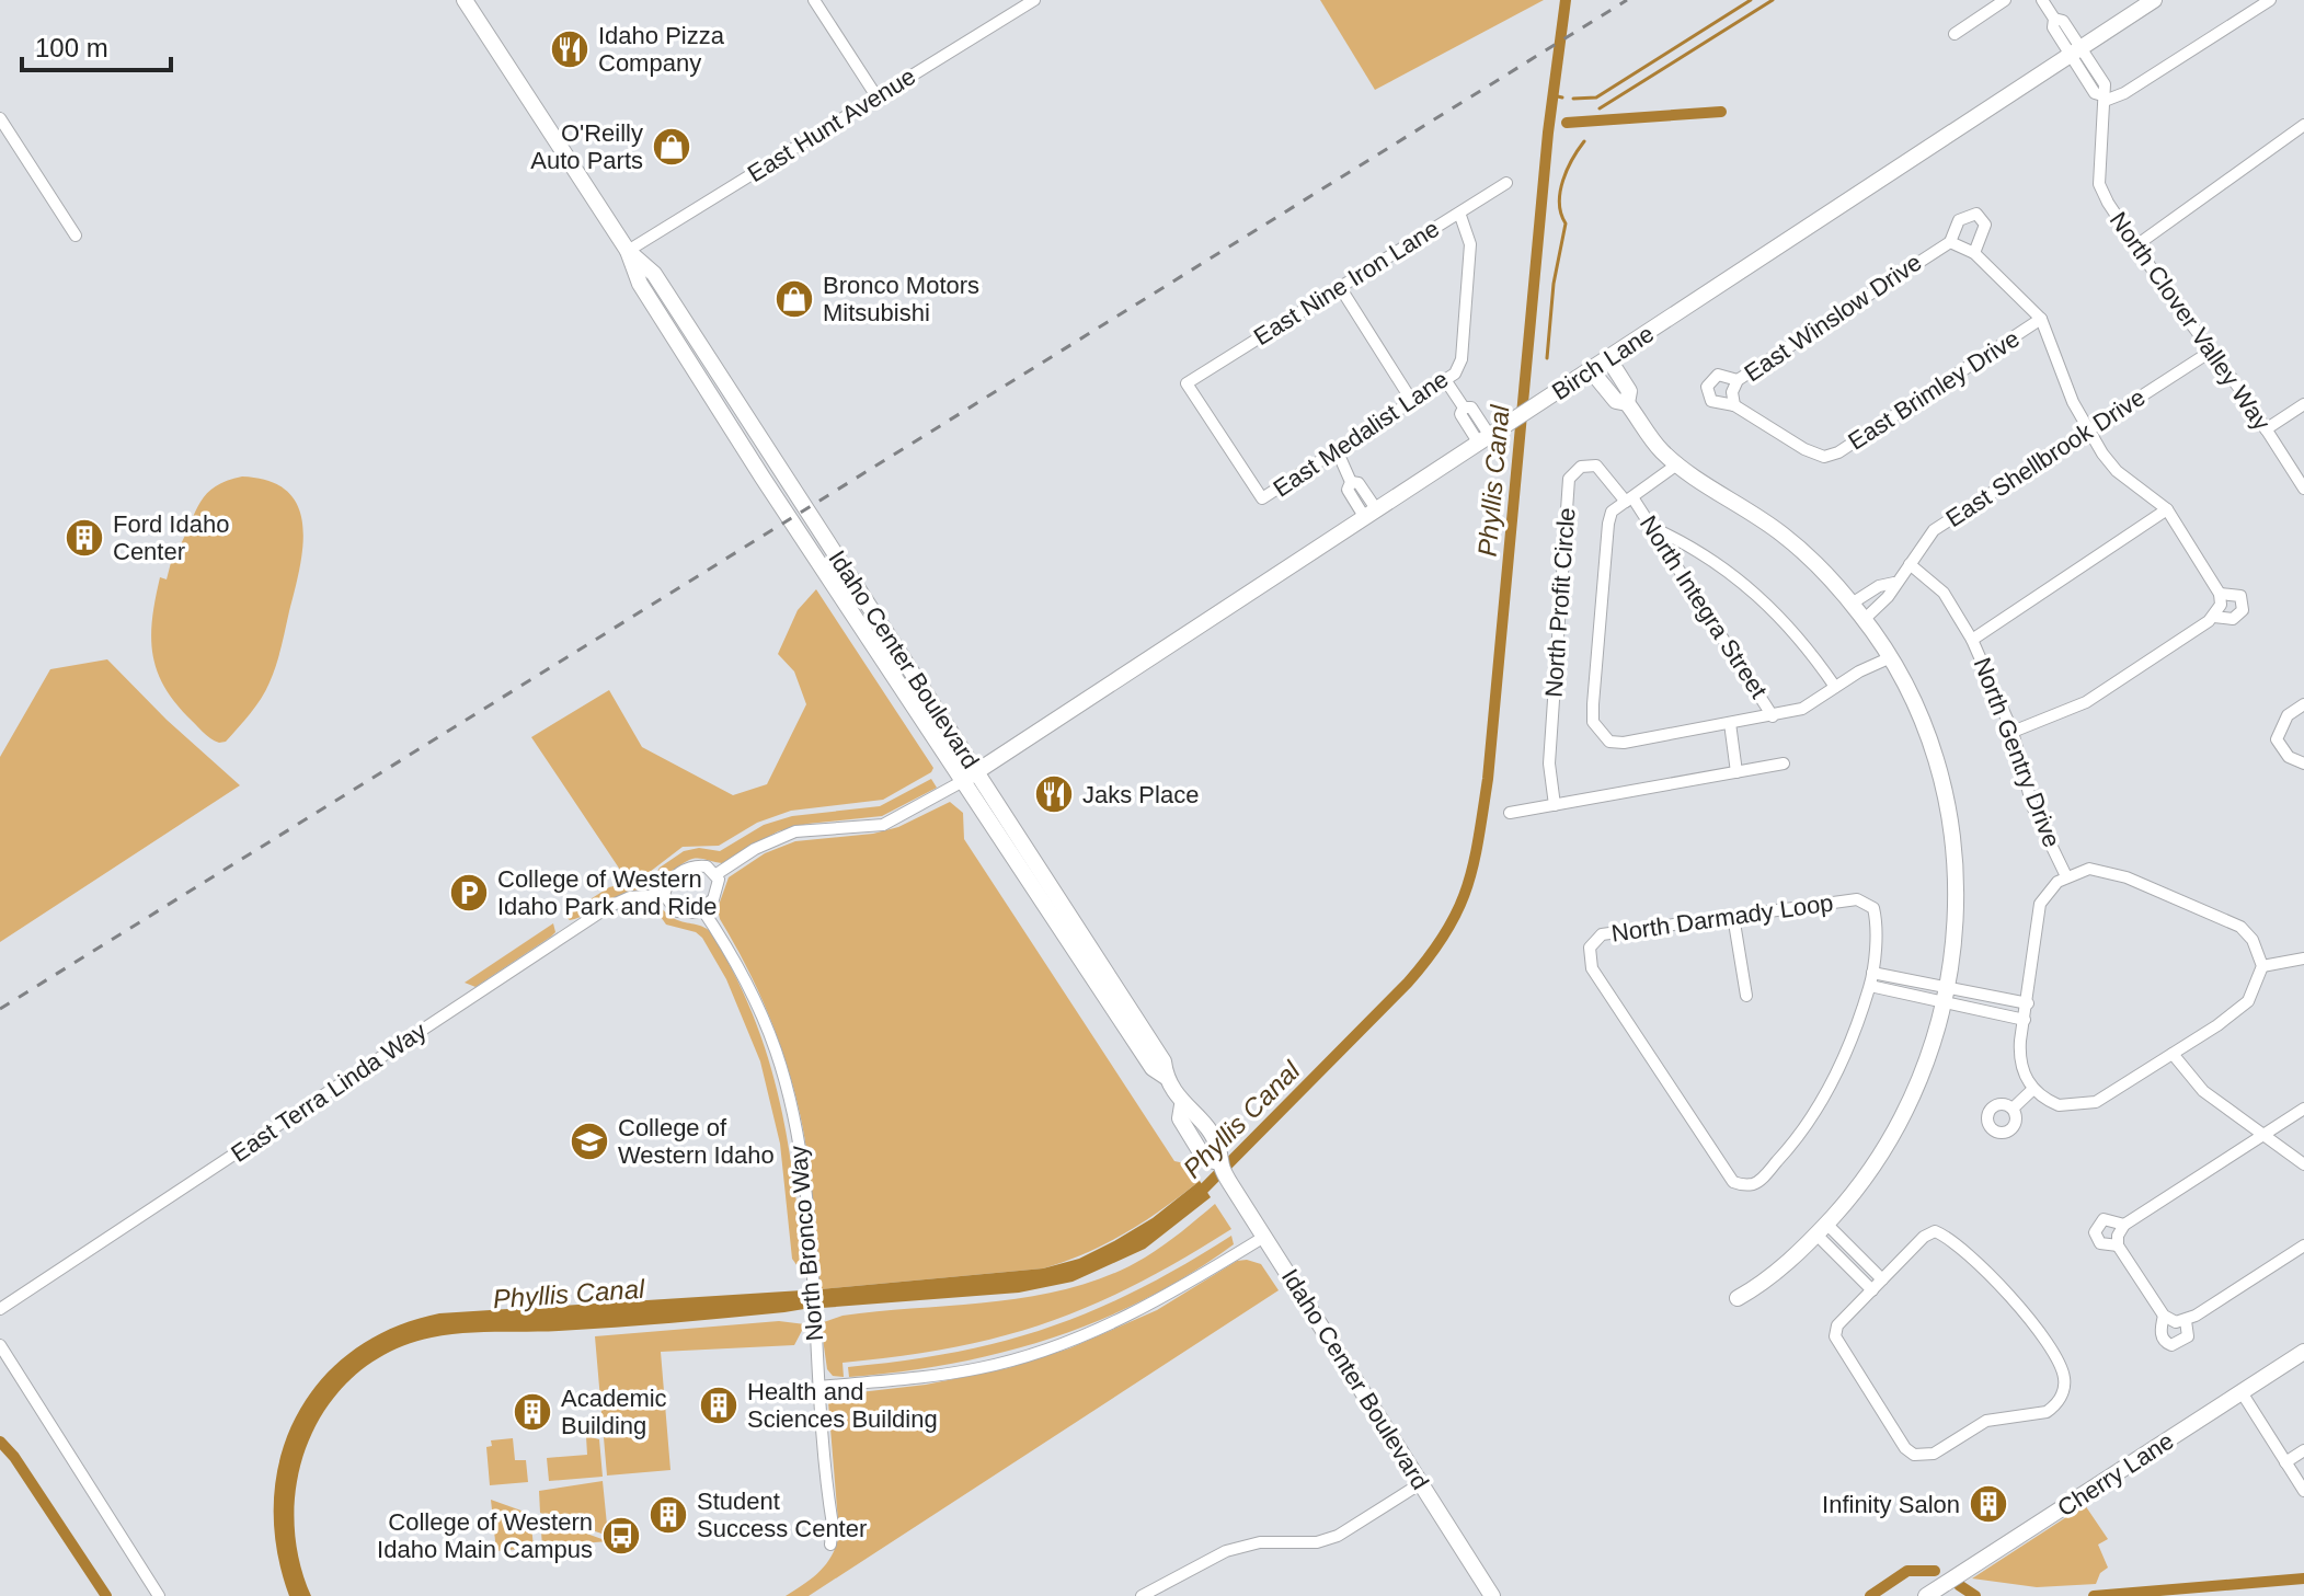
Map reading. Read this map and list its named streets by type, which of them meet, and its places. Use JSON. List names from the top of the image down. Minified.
{"streets":{"main road":["Birch Lane","Idaho Center Boulevard","Cherry Lane"],"street":["East Hunt Avenue","East Nine Iron Lane","East Winslow Drive","North Clover Valley Way","East Brimley Drive","East Medalist Lane","East Shellbrook Drive","North Profit Circle","North Integra Street","North Gentry Drive","North Darmady Loop","East Terra Linda Way","North Bronco Way"]},"crossings":[["East Hunt Avenue","Idaho Center Boulevard"],["East Nine Iron Lane","East Medalist Lane"],["East Winslow Drive","East Brimley Drive"],["North Clover Valley Way","East Shellbrook Drive"],["Birch Lane","Idaho Center Boulevard"],["East Shellbrook Drive","North Gentry Drive"],["North Profit Circle","North Integra Street"],["East Terra Linda Way","North Bronco Way"]],"water":["Phyllis Canal"],"places":{"restaurant":["Idaho Pizza Company","Jaks Place"],"shop":["O'Reilly Auto Parts","Bronco Motors Mitsubishi"],"building":["Ford Idaho Center","Health and Sciences Building","Academic Building","Infinity Salon","Student Success Center"],"parking":["College of Western Idaho Park and Ride"],"school or university":["College of Western Idaho"],"bus stop":["College of Western Idaho Main Campus"]},"scale_bar":"100 m"}
